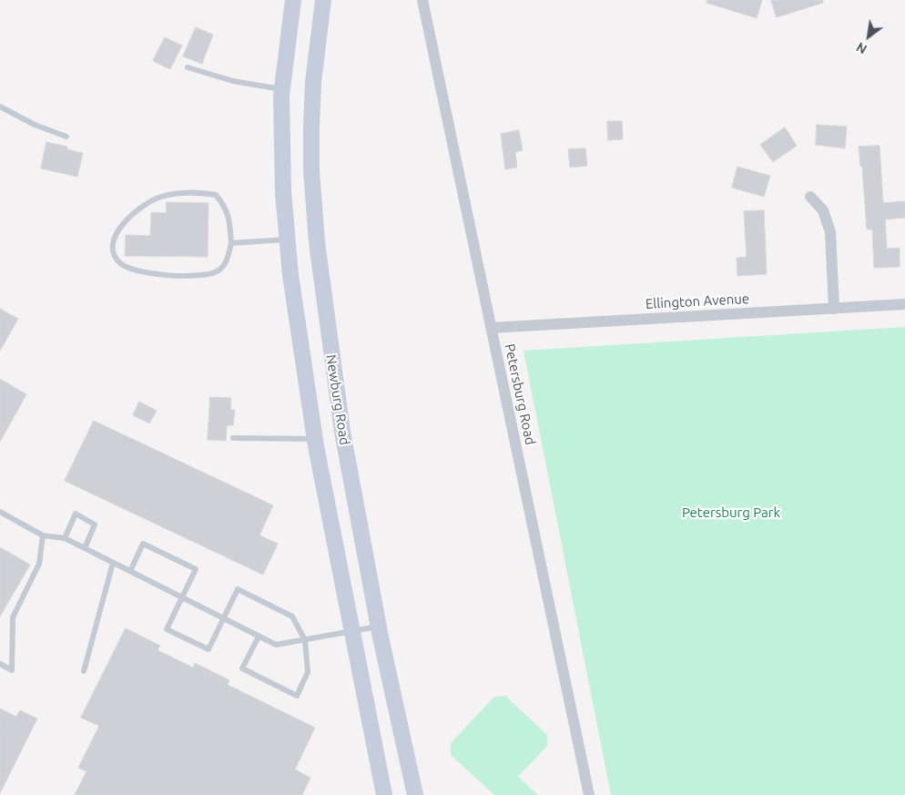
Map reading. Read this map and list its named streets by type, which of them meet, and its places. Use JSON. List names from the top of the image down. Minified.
{"streets":{"main road":["Newburg Road"],"street":["Ellington Avenue","Petersburg Road"]},"crossings":[["Ellington Avenue","Petersburg Road"]],"parks":["Petersburg Park"],"north":"bottom left"}
